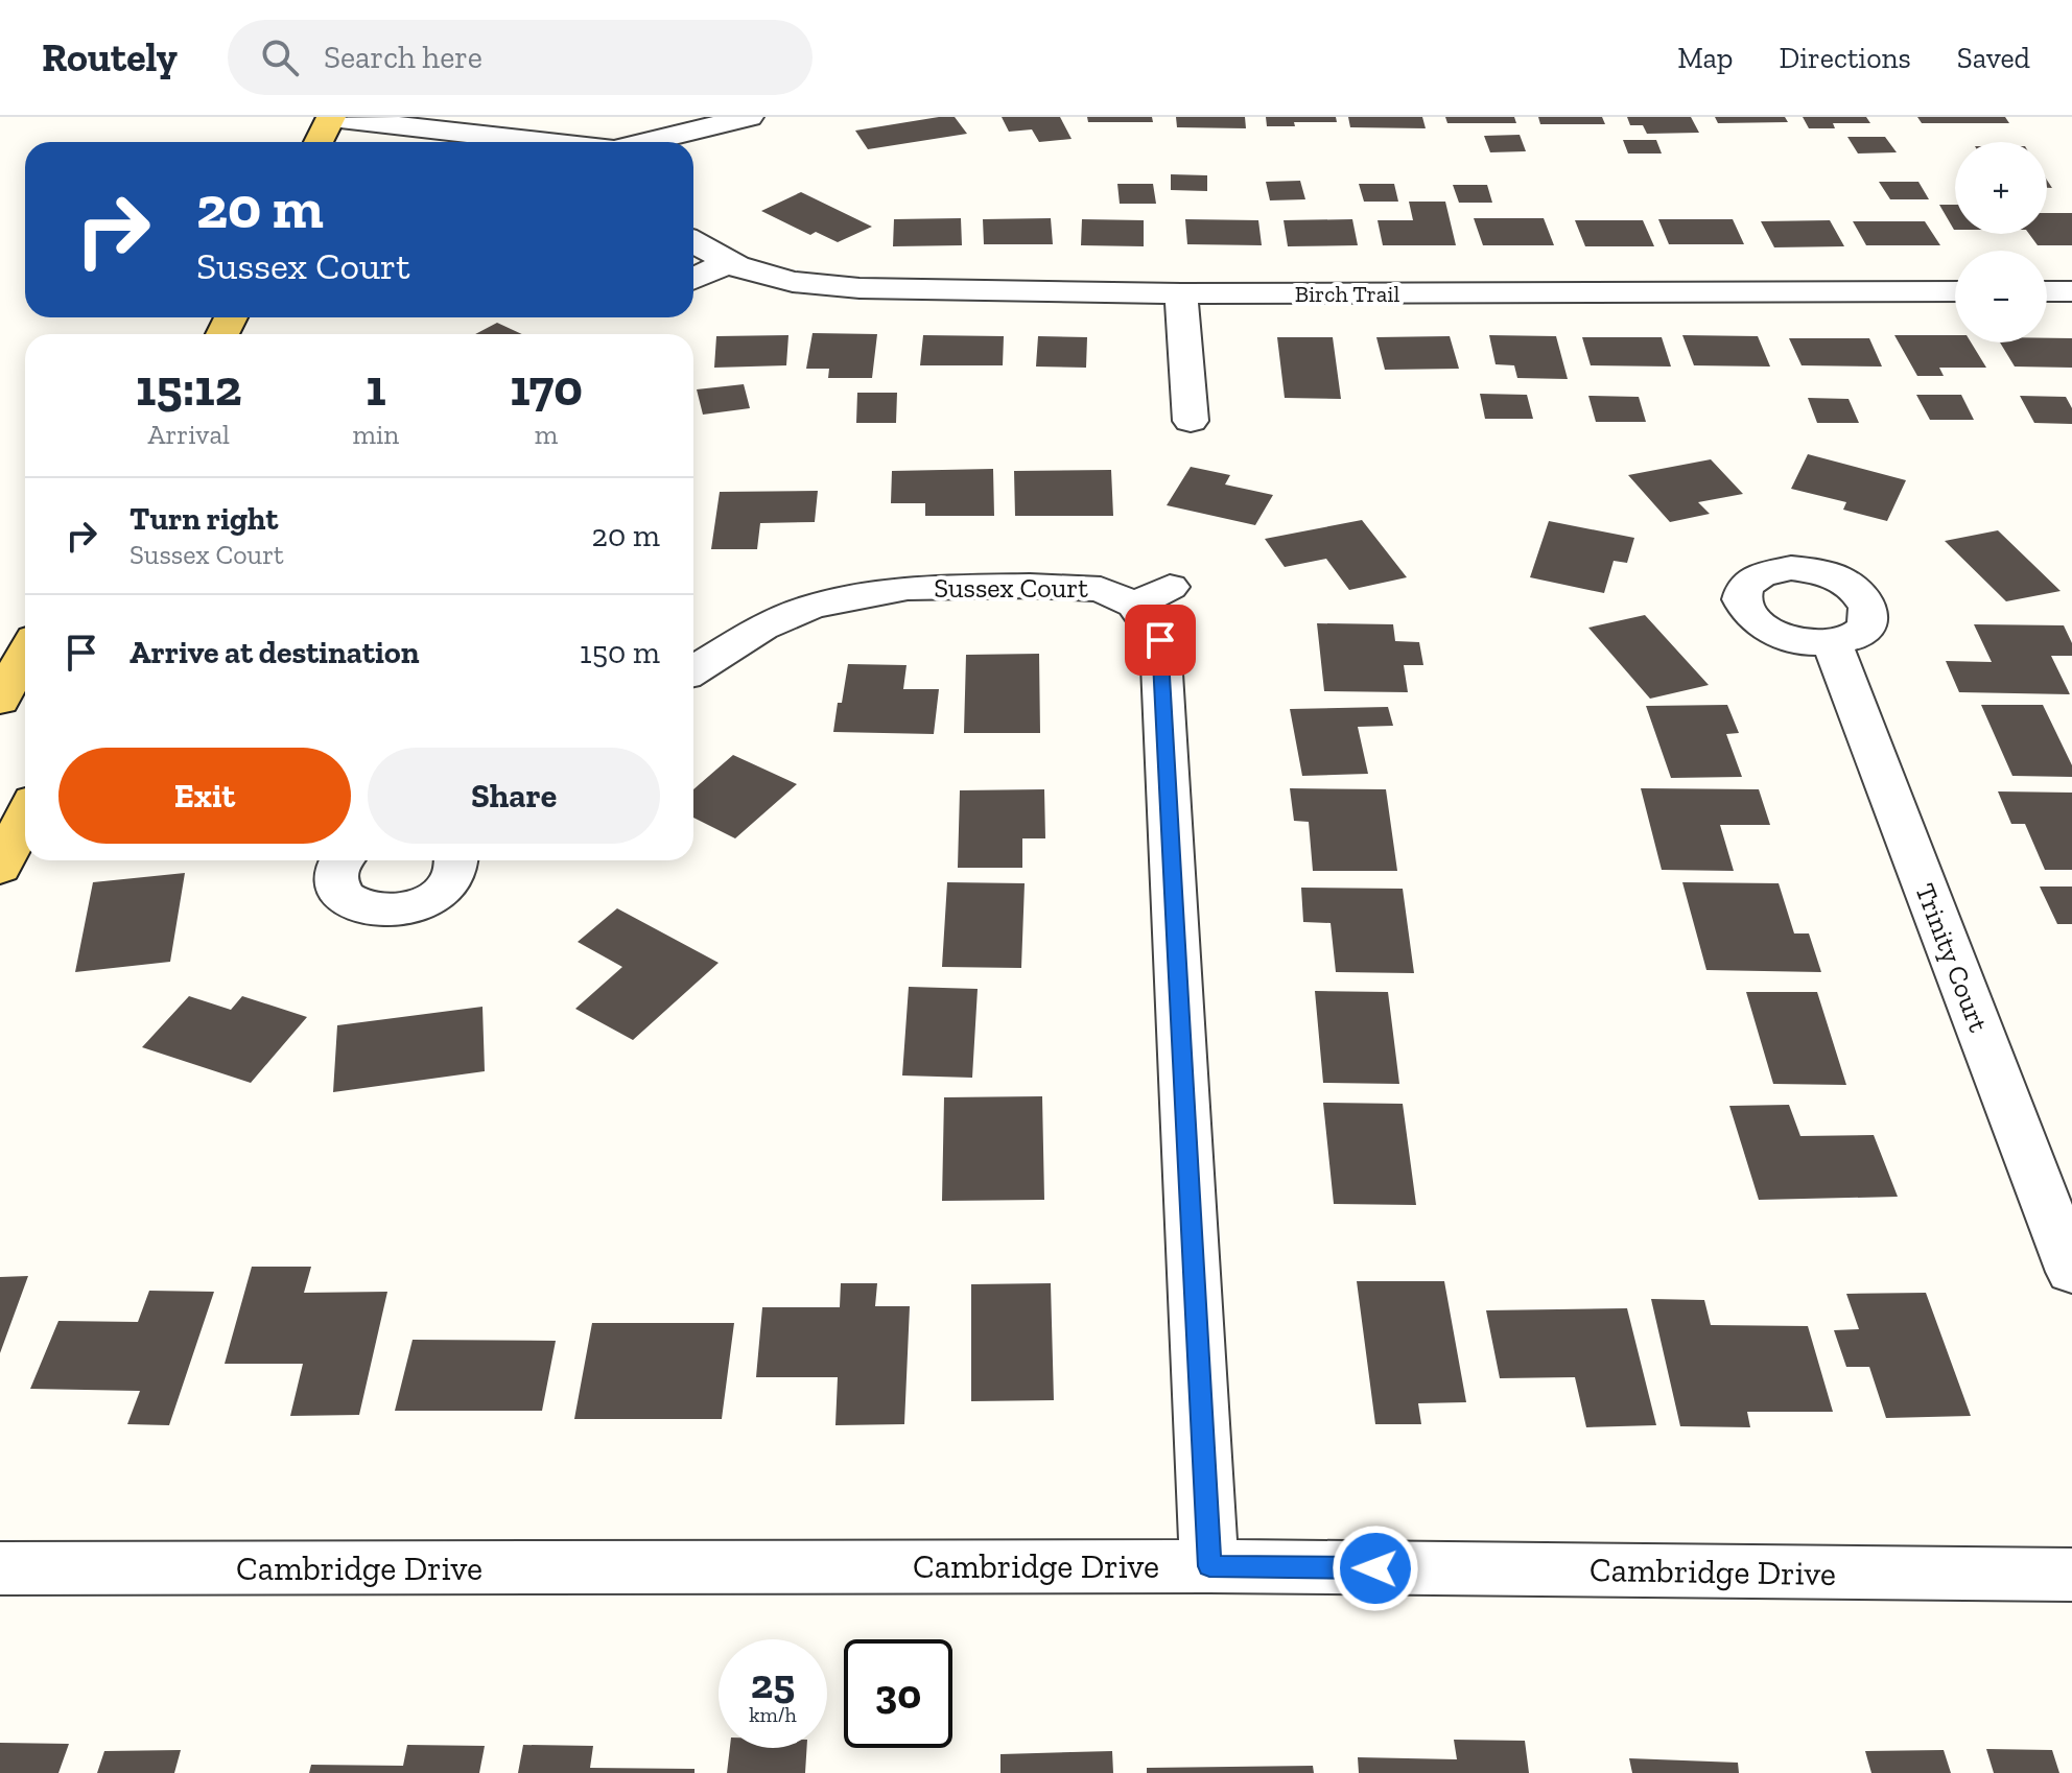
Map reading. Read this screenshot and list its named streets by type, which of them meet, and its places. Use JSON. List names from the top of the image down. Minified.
{"streets":{"street":["Birch Trail","Sussex Court","Trinity Court","Cambridge Drive"]},"crossings":[["Sussex Court","Cambridge Drive"]],"page":{"header":"Routely","search":"Search here","nav":["Map","Directions","Saved"],"map_buttons":["+","−"],"turn":["20 m","Sussex Court"],"eta":["15:12","Arrival","1","min","170","m"],"list":[{"name":"Turn right","note":"Sussex Court","value":"20 m"},{"name":"Arrive at destination","value":"150 m"}],"buttons":["Exit","Share"],"speed":"25 km/h","limit":"30"}}
